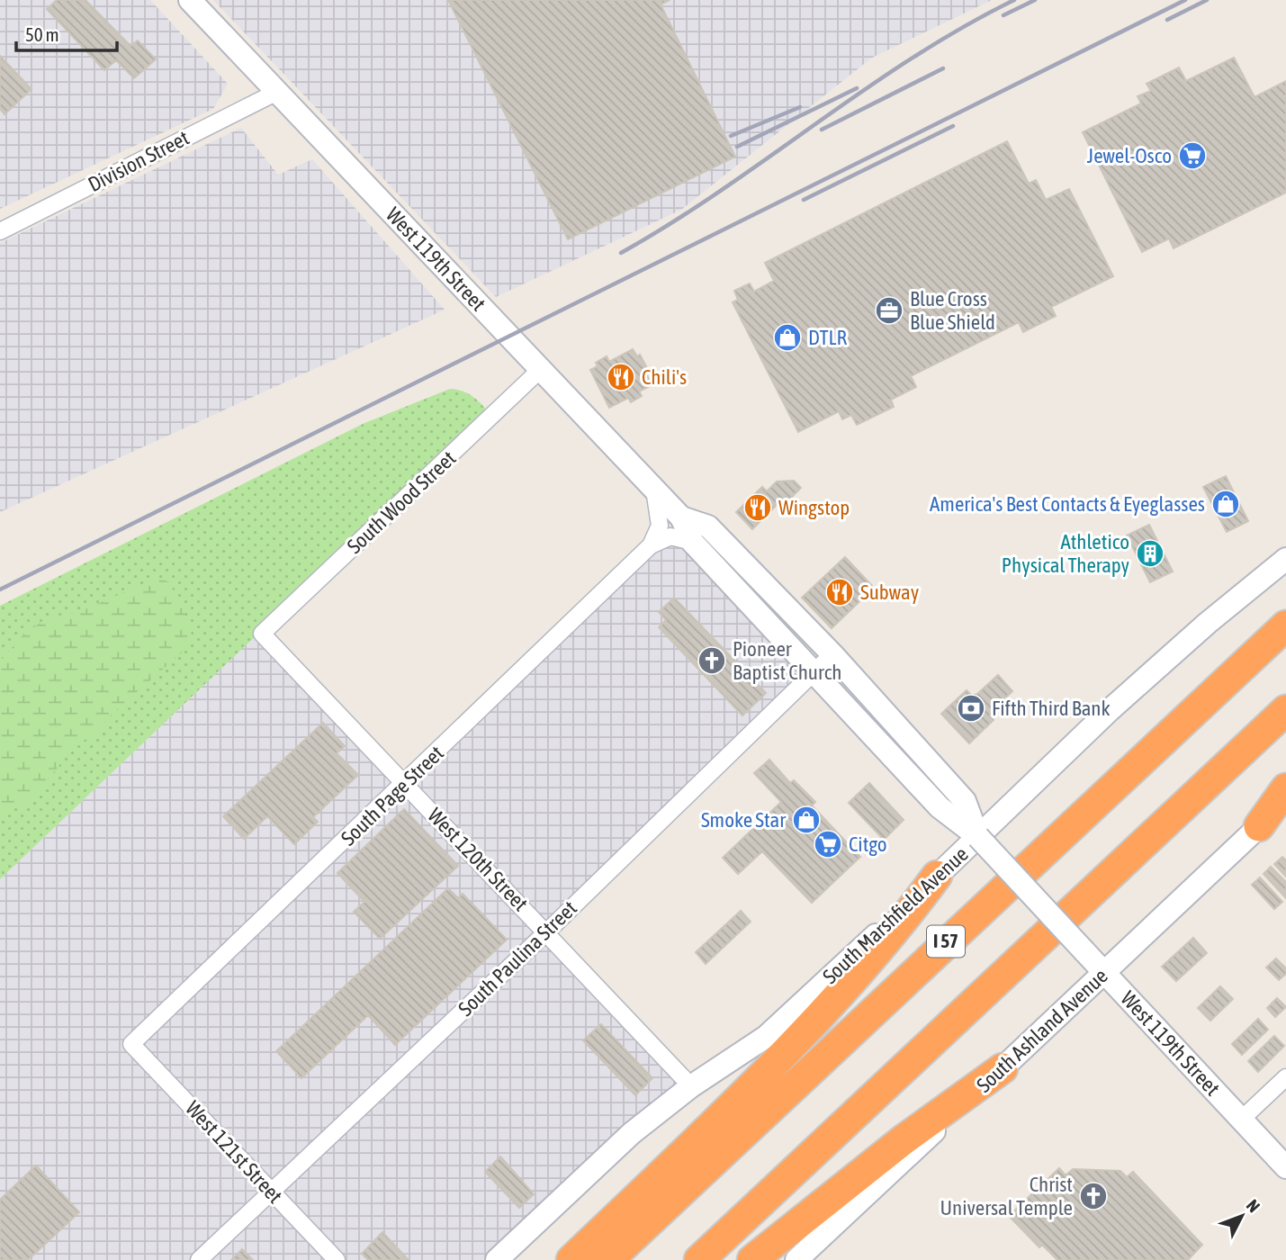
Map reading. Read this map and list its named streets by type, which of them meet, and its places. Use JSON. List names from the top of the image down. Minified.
{"streets":{"highway":["I 57"],"street":["Division Street","West 119th Street","South Wood Street","South Page Street","West 120th Street","South Marshfield Avenue","South Paulina Street","South Ashland Avenue","West 121st Street"]},"crossings":[["Division Street","West 119th Street"],["West 119th Street","South Wood Street"],["West 119th Street","South Marshfield Avenue"],["West 119th Street","South Paulina Street"],["West 119th Street","South Ashland Avenue"],["South Wood Street","West 120th Street"],["South Page Street","West 120th Street"],["South Page Street","West 121st Street"],["West 120th Street","South Marshfield Avenue"],["West 120th Street","South Paulina Street"],["South Paulina Street","West 121st Street"]],"places":{"supermarket":["Jewel-Osco","Citgo"],"office":["Blue Cross Blue Shield"],"shop":["DTLR","America's Best Contacts & Eyeglasses","Smoke Star"],"restaurant":["Chili's","Wingstop","Subway"],"building":["Athletico Physical Therapy"],"church":["Pioneer Baptist Church","Christ Universal Temple"],"bank":["Fifth Third Bank"]},"scale_bar":"50 m","north":"top right"}
